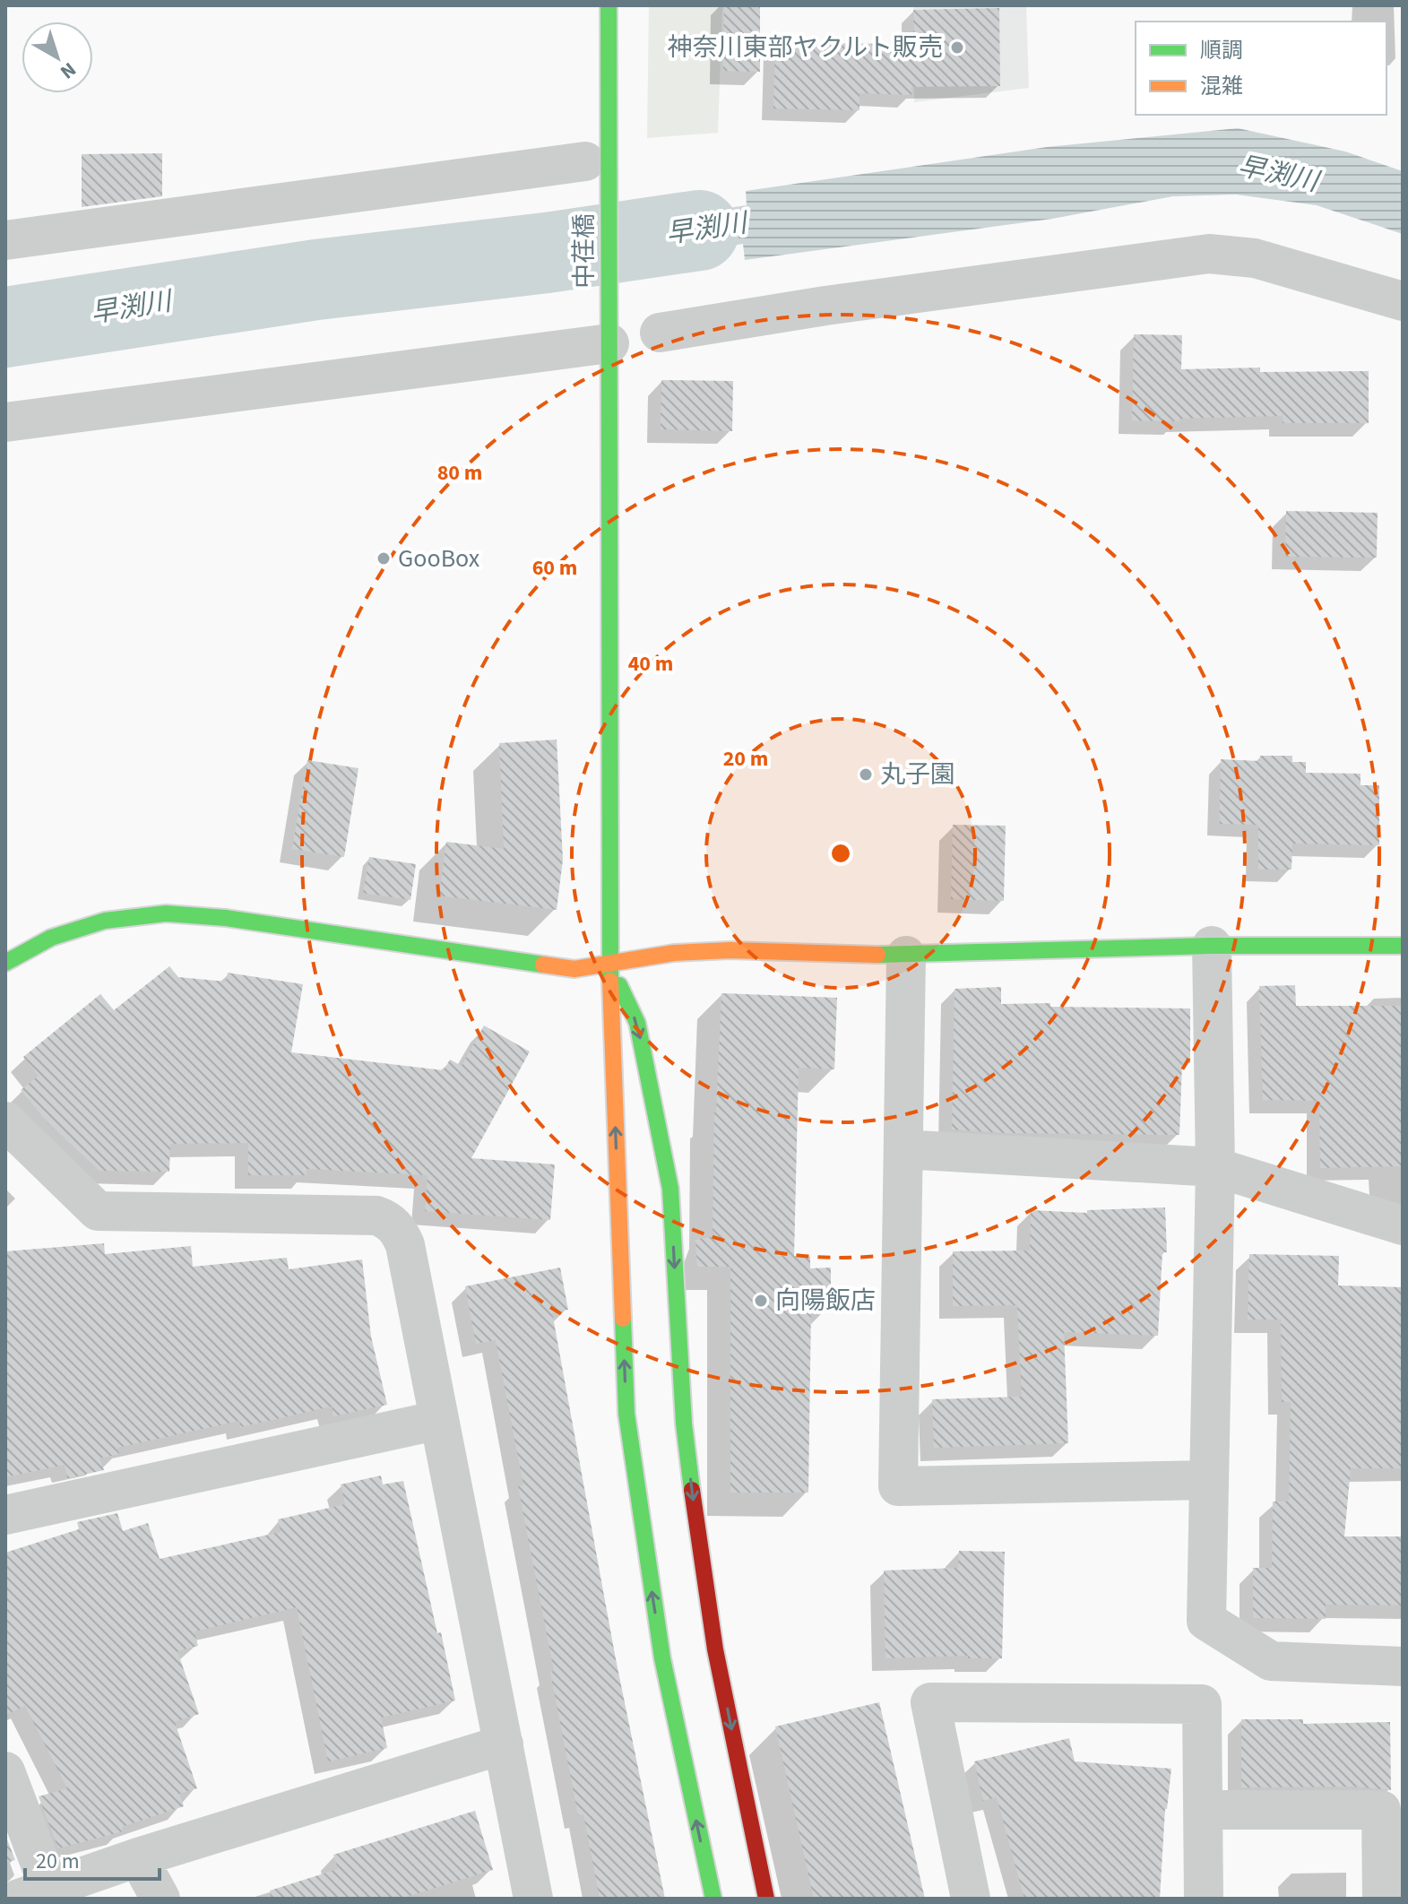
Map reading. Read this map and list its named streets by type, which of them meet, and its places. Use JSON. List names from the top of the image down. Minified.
{"streets":{"street":["中荏橋"]},"water":["早渕川"],"places":["神奈川東部ヤクルト販売","GooBox","丸子園","向陽飯店"],"legend":["順調","混雑"],"scale_bar":"20 m","north":"bottom right","rings":["80 m","60 m","40 m","20 m"]}
